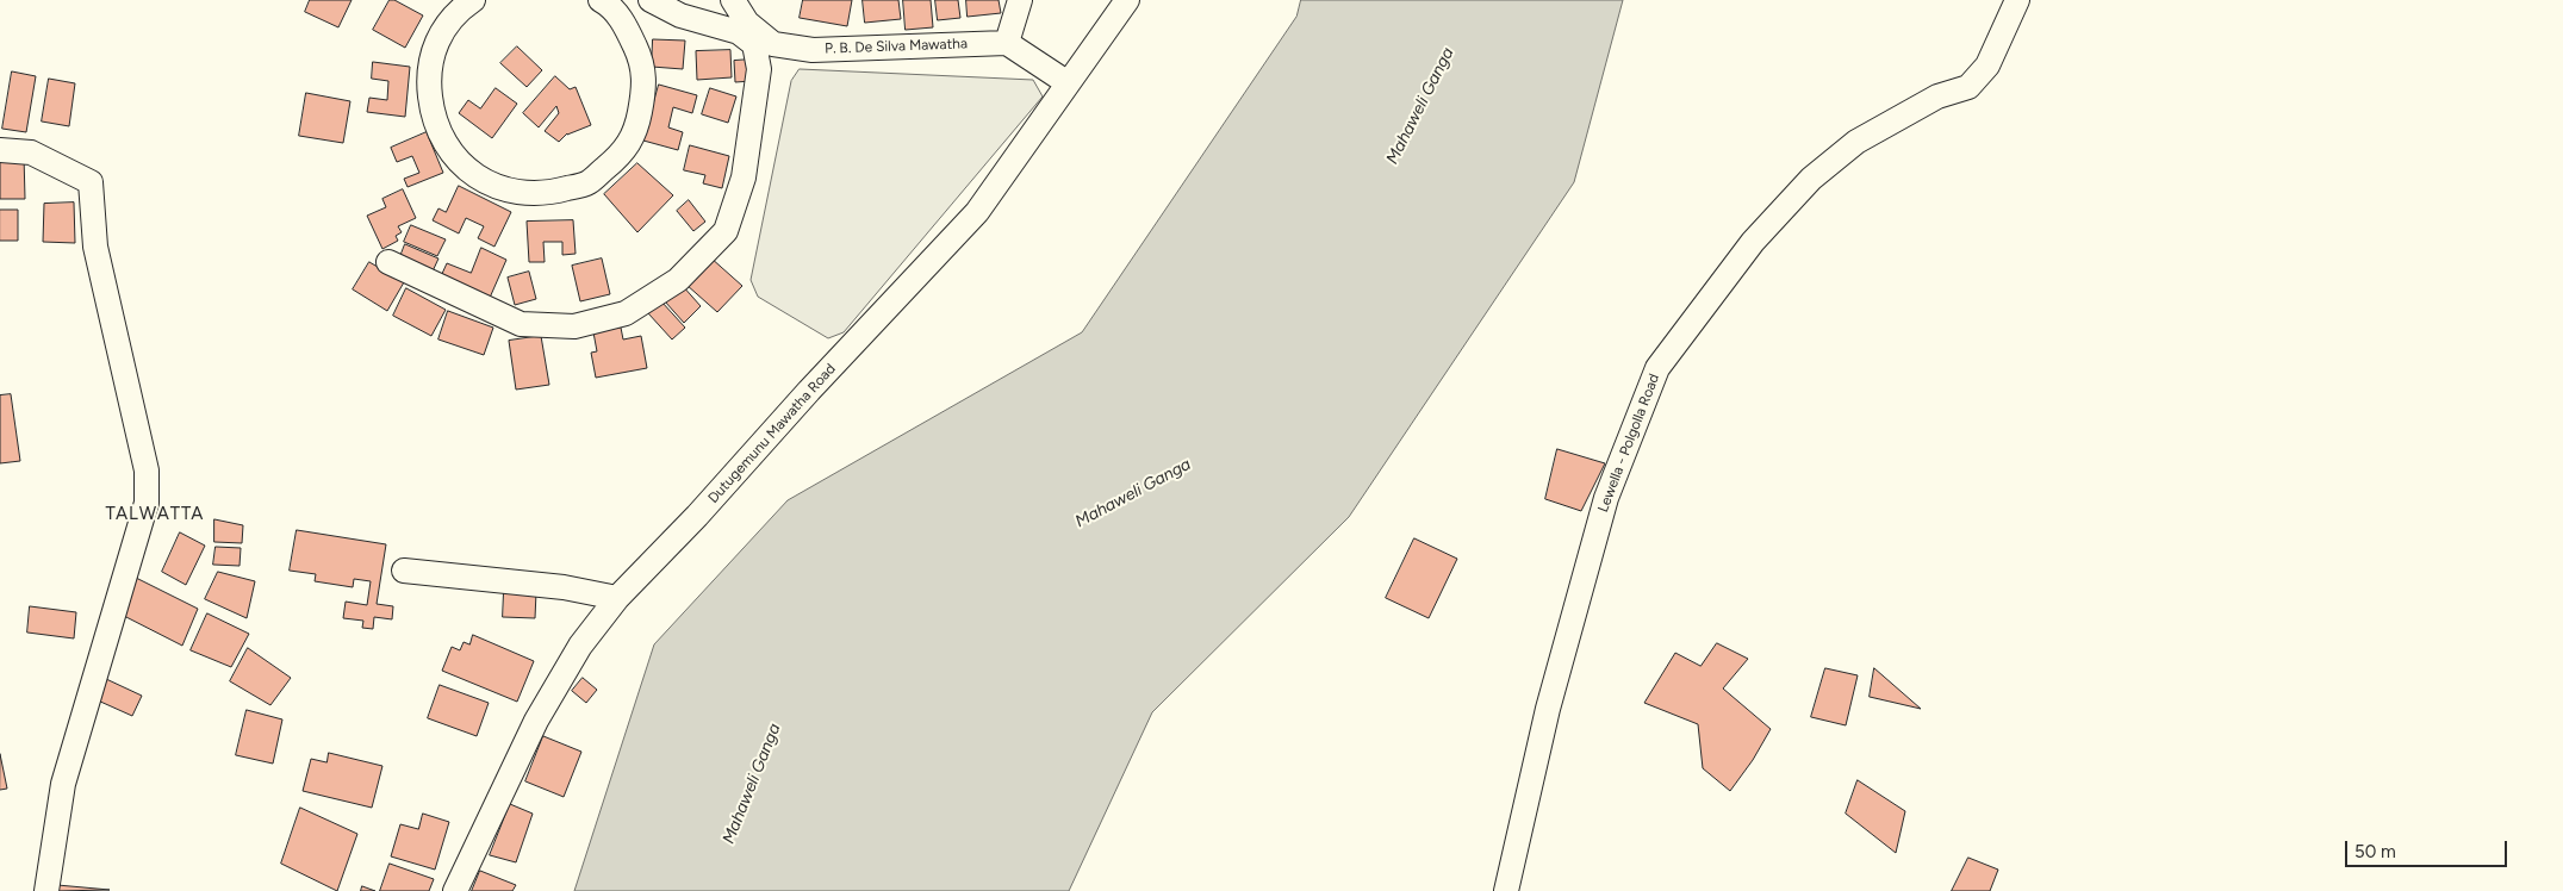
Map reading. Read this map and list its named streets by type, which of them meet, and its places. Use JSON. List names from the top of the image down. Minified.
{"streets":{"street":["P. B. De Silva Mawatha","Dutugemunu Mawatha Road","Lewella - Polgolla Road"]},"districts":["TALWATTA"],"water":["Mahaweli Ganga"],"scale_bar":"50 m"}
